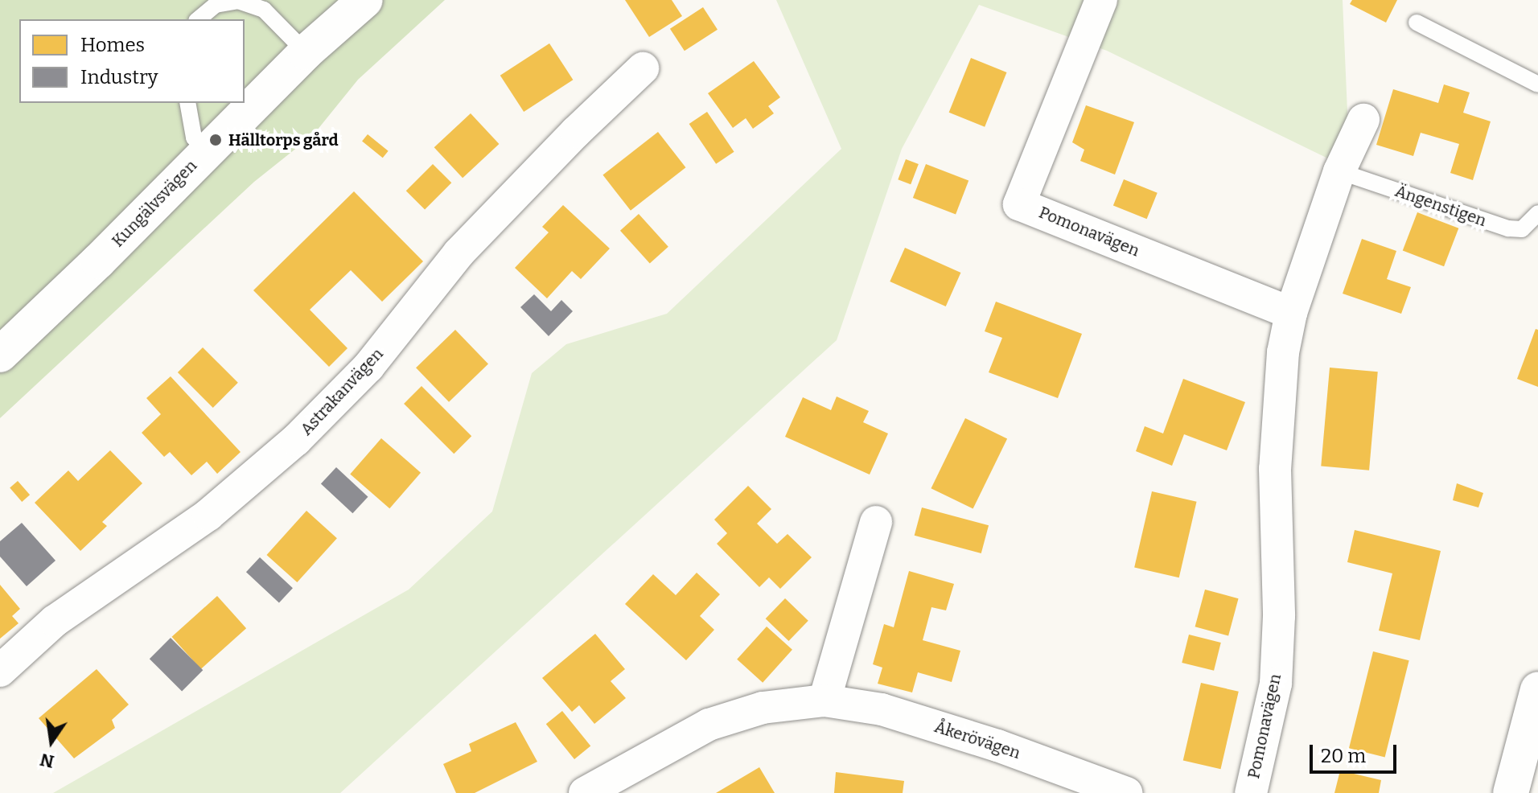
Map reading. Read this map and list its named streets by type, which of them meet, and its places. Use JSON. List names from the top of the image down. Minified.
{"streets":{"street":["Kungälvsvägen","Pomonavägen","Astrakanvägen","Åkerövägen"],"lane":["Ängenstigen"]},"crossings":[["Ängenstigen","Pomonavägen"]],"places":["Hälltorps gård"],"legend":["Homes","Industry"],"scale_bar":"20 m","north":"bottom"}
